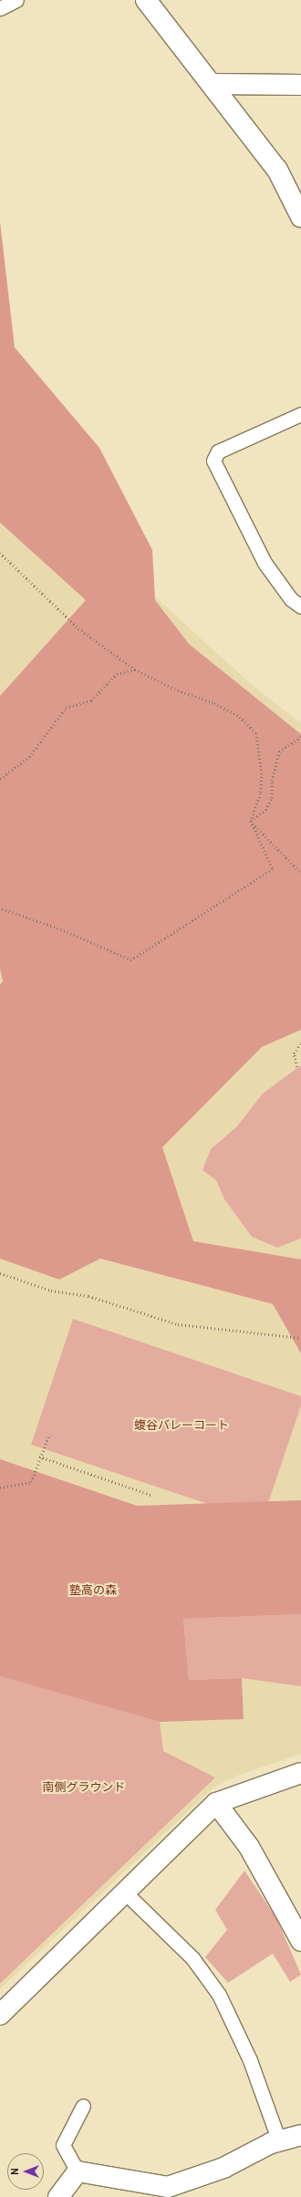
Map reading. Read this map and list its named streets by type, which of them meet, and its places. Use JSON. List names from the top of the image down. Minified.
{"parks":["蝮谷バレーコート","塾高の森","南側グラウンド"],"north":"left"}
